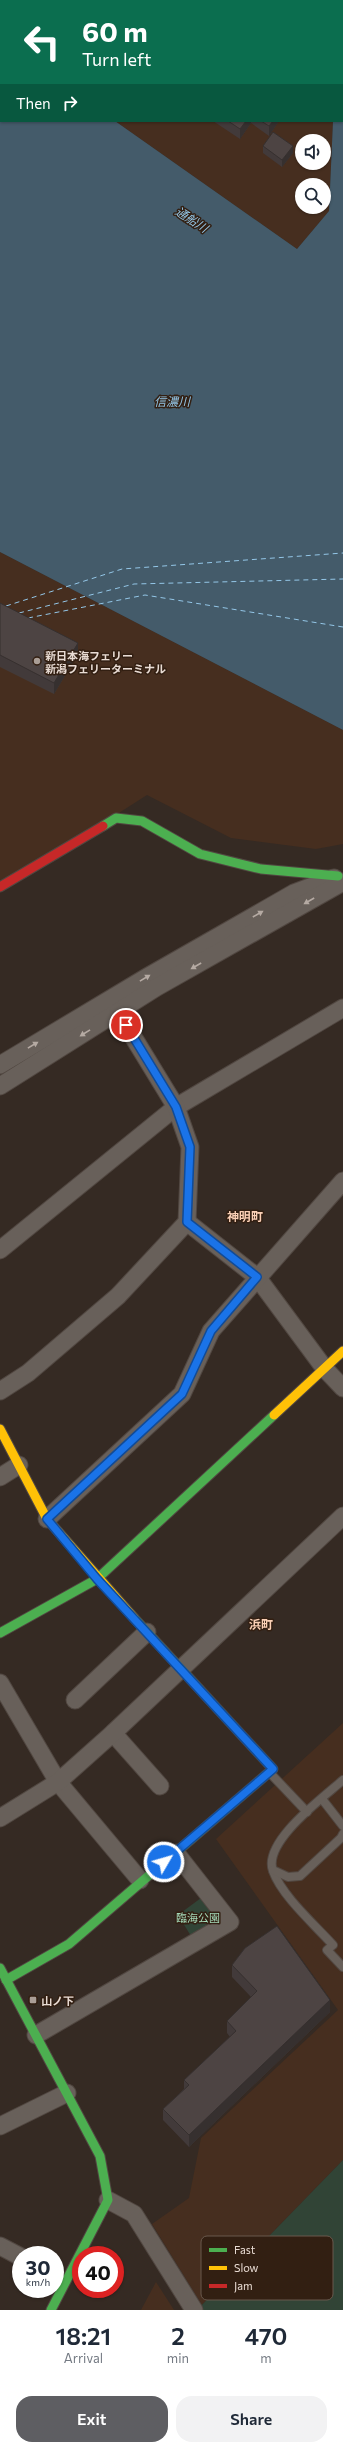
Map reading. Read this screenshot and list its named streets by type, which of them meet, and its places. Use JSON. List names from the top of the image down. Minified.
{"districts":["神明町","浜町"],"water":["通船川","信濃川"],"parks":["臨海公園"],"places":{"other":["新日本海フェリー 新潟フェリーターミナル"],"transit":["山ノ下"]},"legend":["Fast","Slow","Jam"],"page":{"turn":["60 m","Turn left"],"then":"Then","speed":"30 km/h","limit":"40","eta":["18:21","Arrival","2","min","470","m"],"buttons":["Exit","Share"]}}
